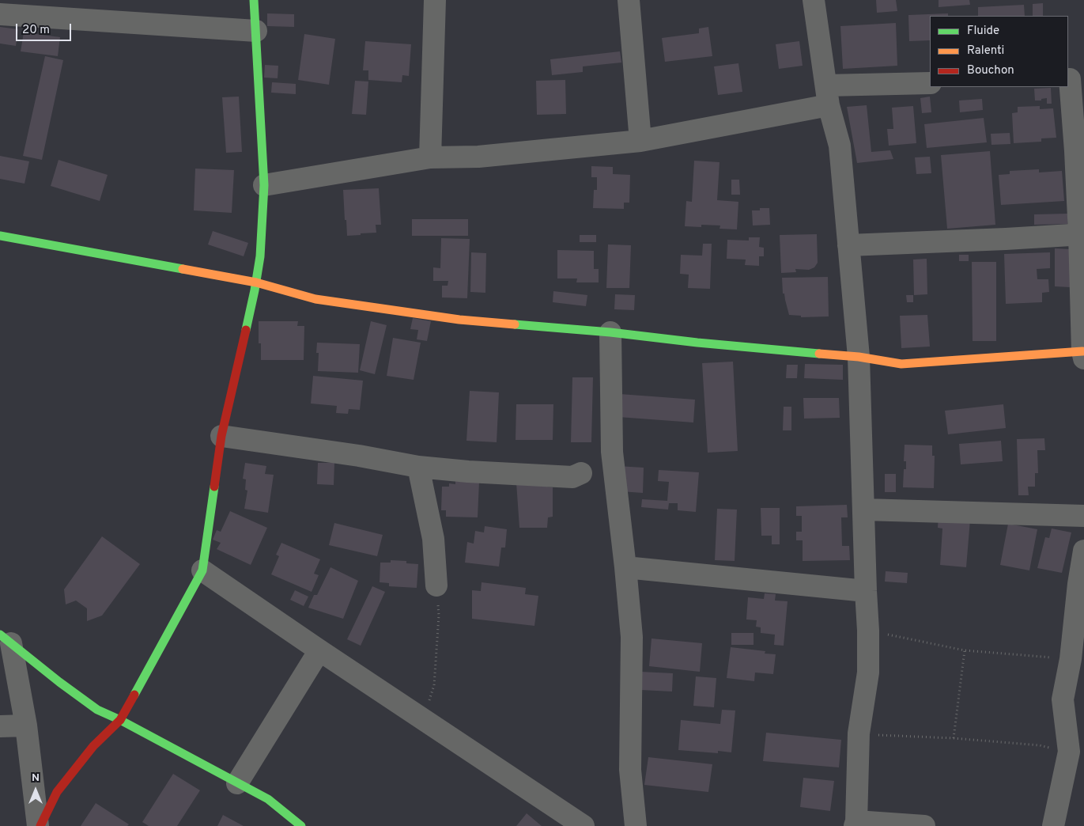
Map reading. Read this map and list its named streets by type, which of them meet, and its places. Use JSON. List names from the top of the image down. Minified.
{"legend":["Fluide","Ralenti","Bouchon"],"scale_bar":"20 m","north":"top"}
